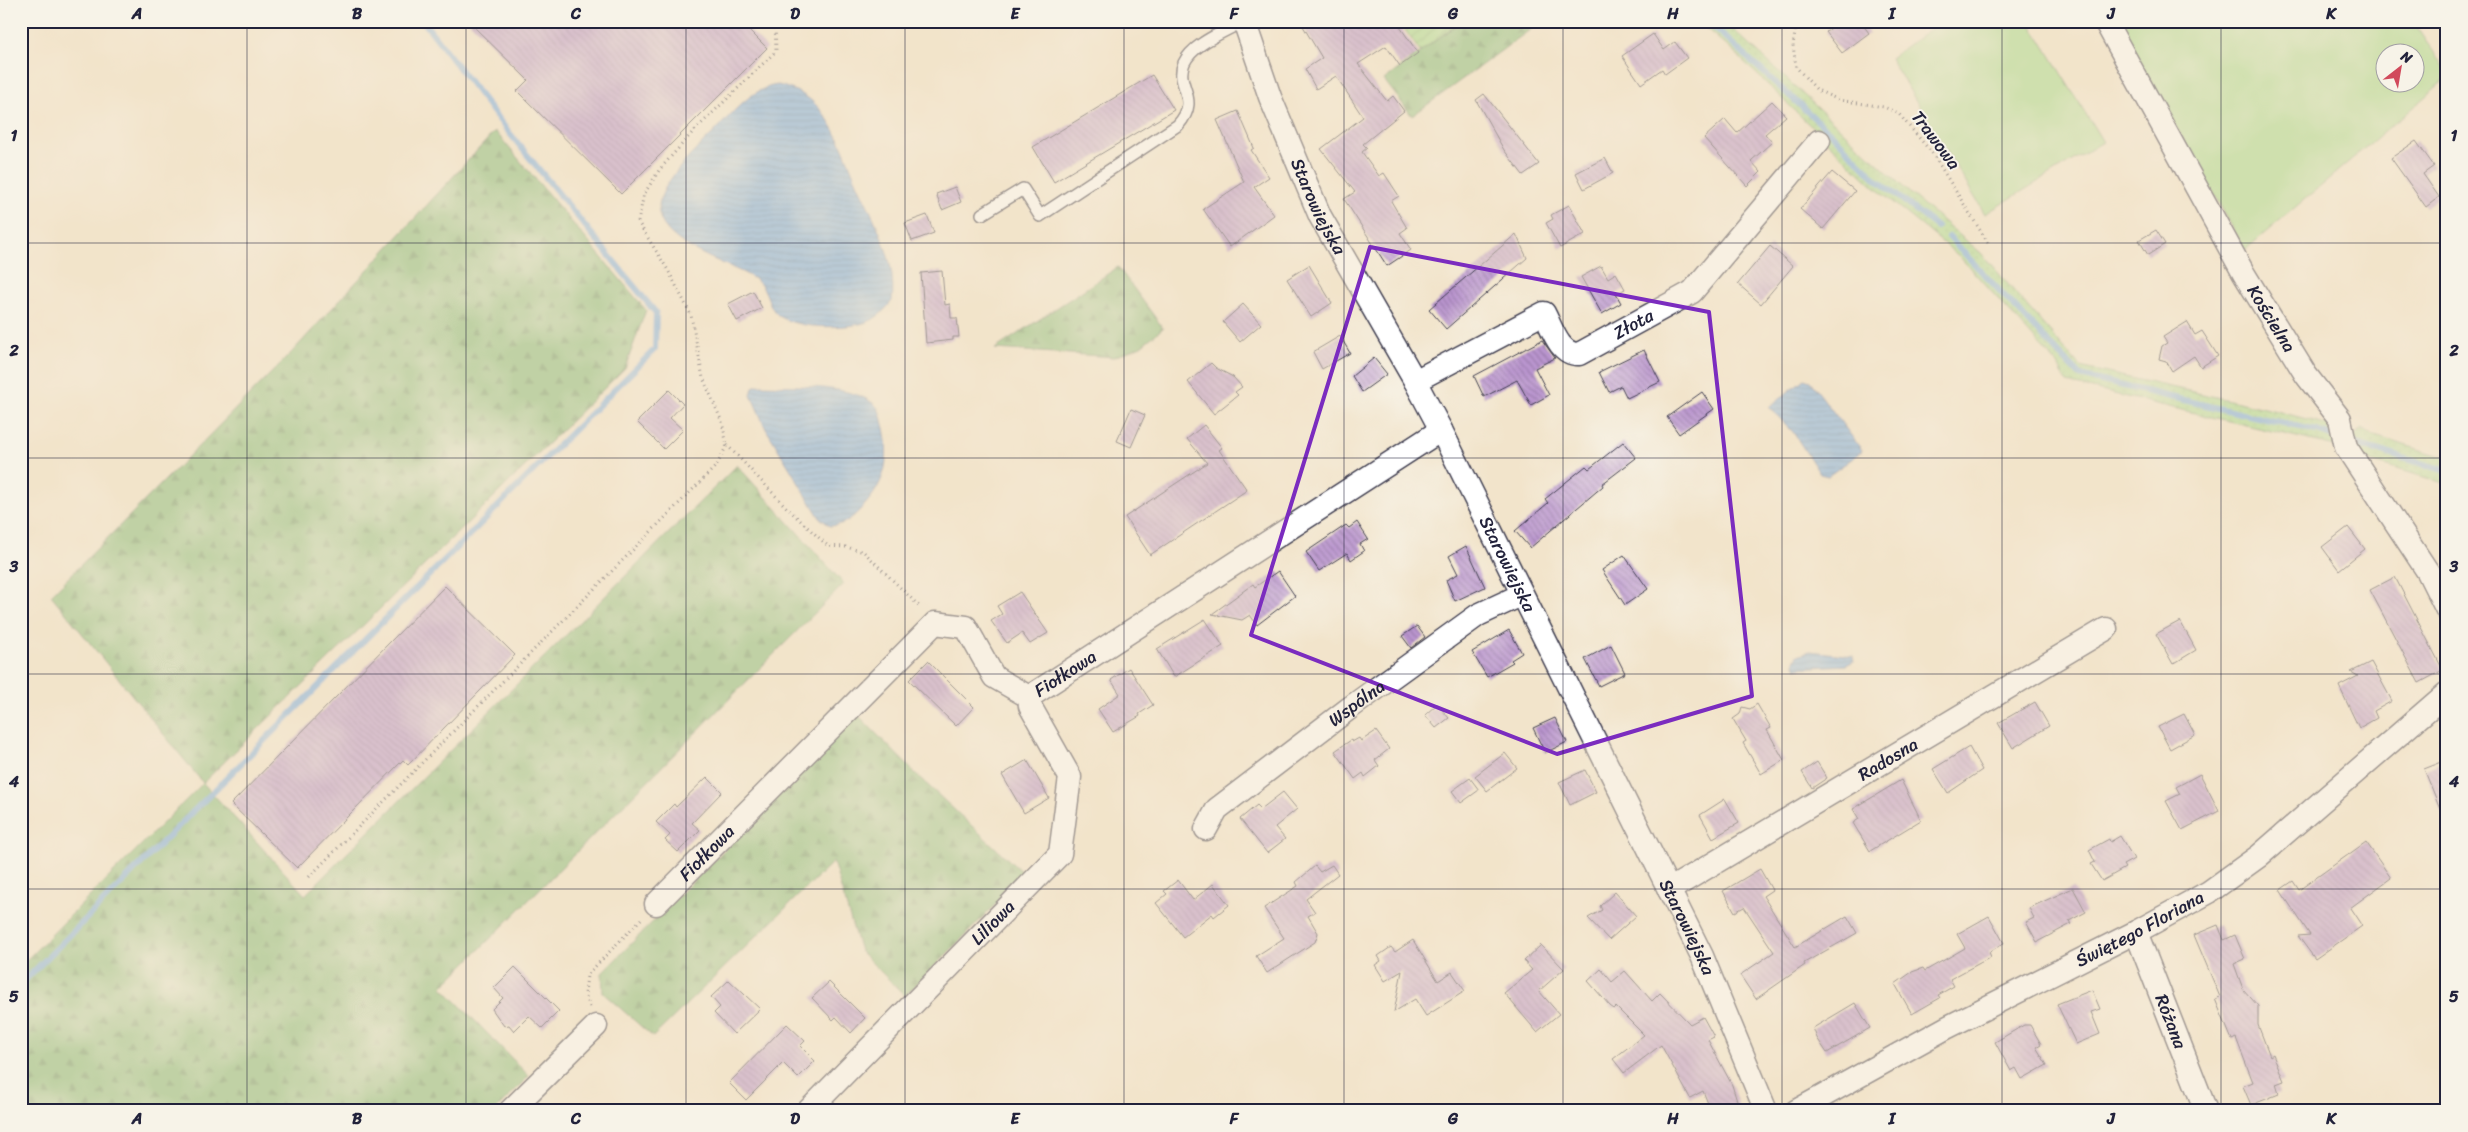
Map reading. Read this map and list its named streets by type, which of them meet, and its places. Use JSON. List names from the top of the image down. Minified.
{"streets":{"street":["Starowiejska","Kościelna","Złota","Fiołkowa","Wspólna","Radosna","Liliowa","Świętego Floriana","Różana"],"path":["Trawowa"]},"crossings":[["Starowiejska","Złota"],["Starowiejska","Fiołkowa"],["Starowiejska","Wspólna"],["Starowiejska","Radosna"],["Fiołkowa","Liliowa"],["Świętego Floriana","Różana"]],"north":"top right","grid":{"columns":["A","B","C","D","E","F","G","H","I","J","K"],"rows":["1","2","3","4","5"]}}
